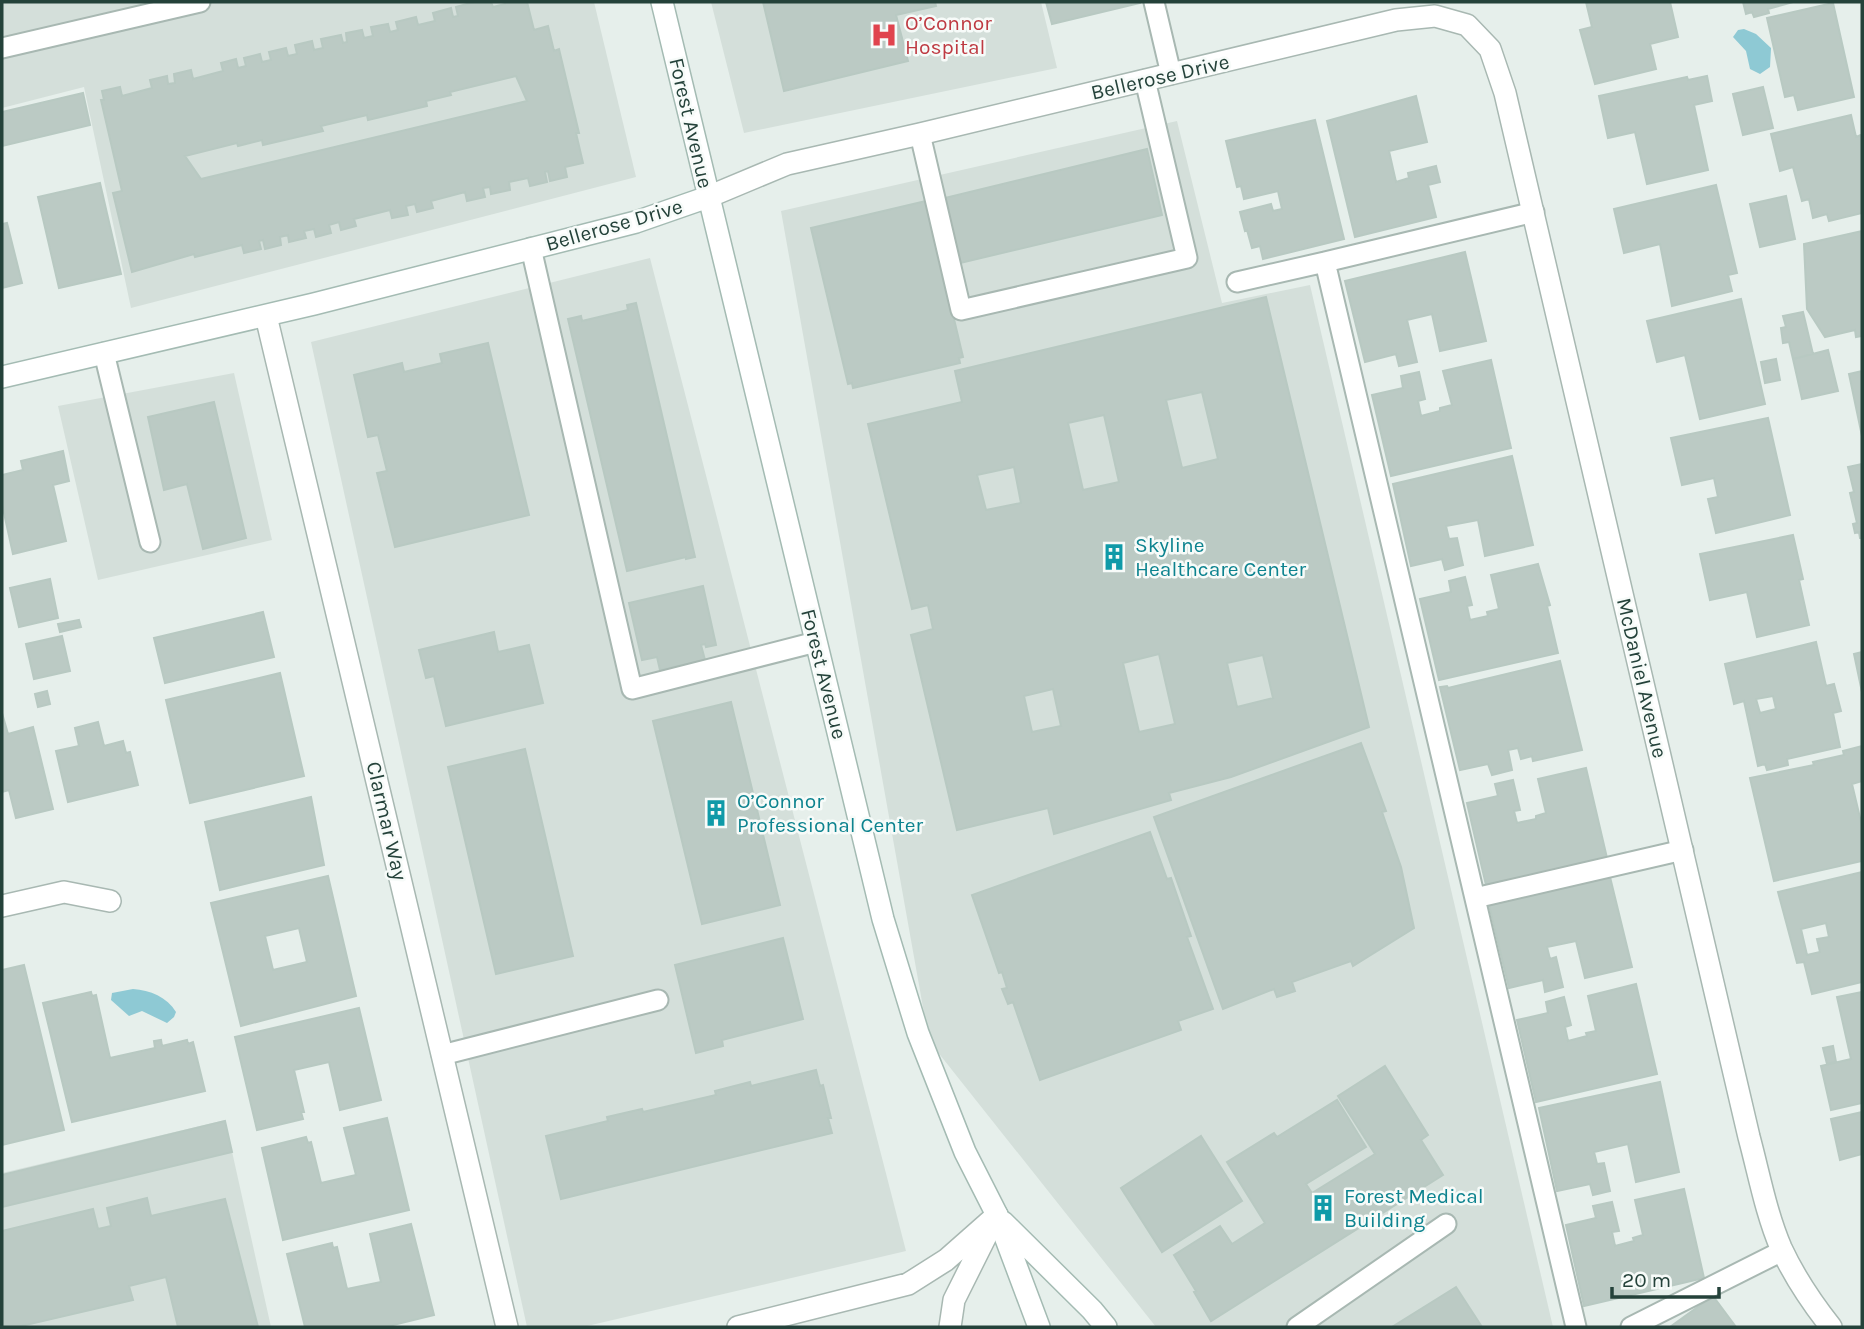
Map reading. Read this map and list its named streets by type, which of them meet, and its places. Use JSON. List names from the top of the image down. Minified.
{"streets":{"street":["Bellerose Drive","Forest Avenue","McDaniel Avenue","Clarmar Way"]},"crossings":[["Bellerose Drive","Forest Avenue"],["Bellerose Drive","McDaniel Avenue"],["Bellerose Drive","Clarmar Way"]],"places":{"hospital":["O’Connor Hospital"],"building":["Skyline Healthcare Center","O’Connor Professional Center","Forest Medical Building"]},"scale_bar":"20 m"}
